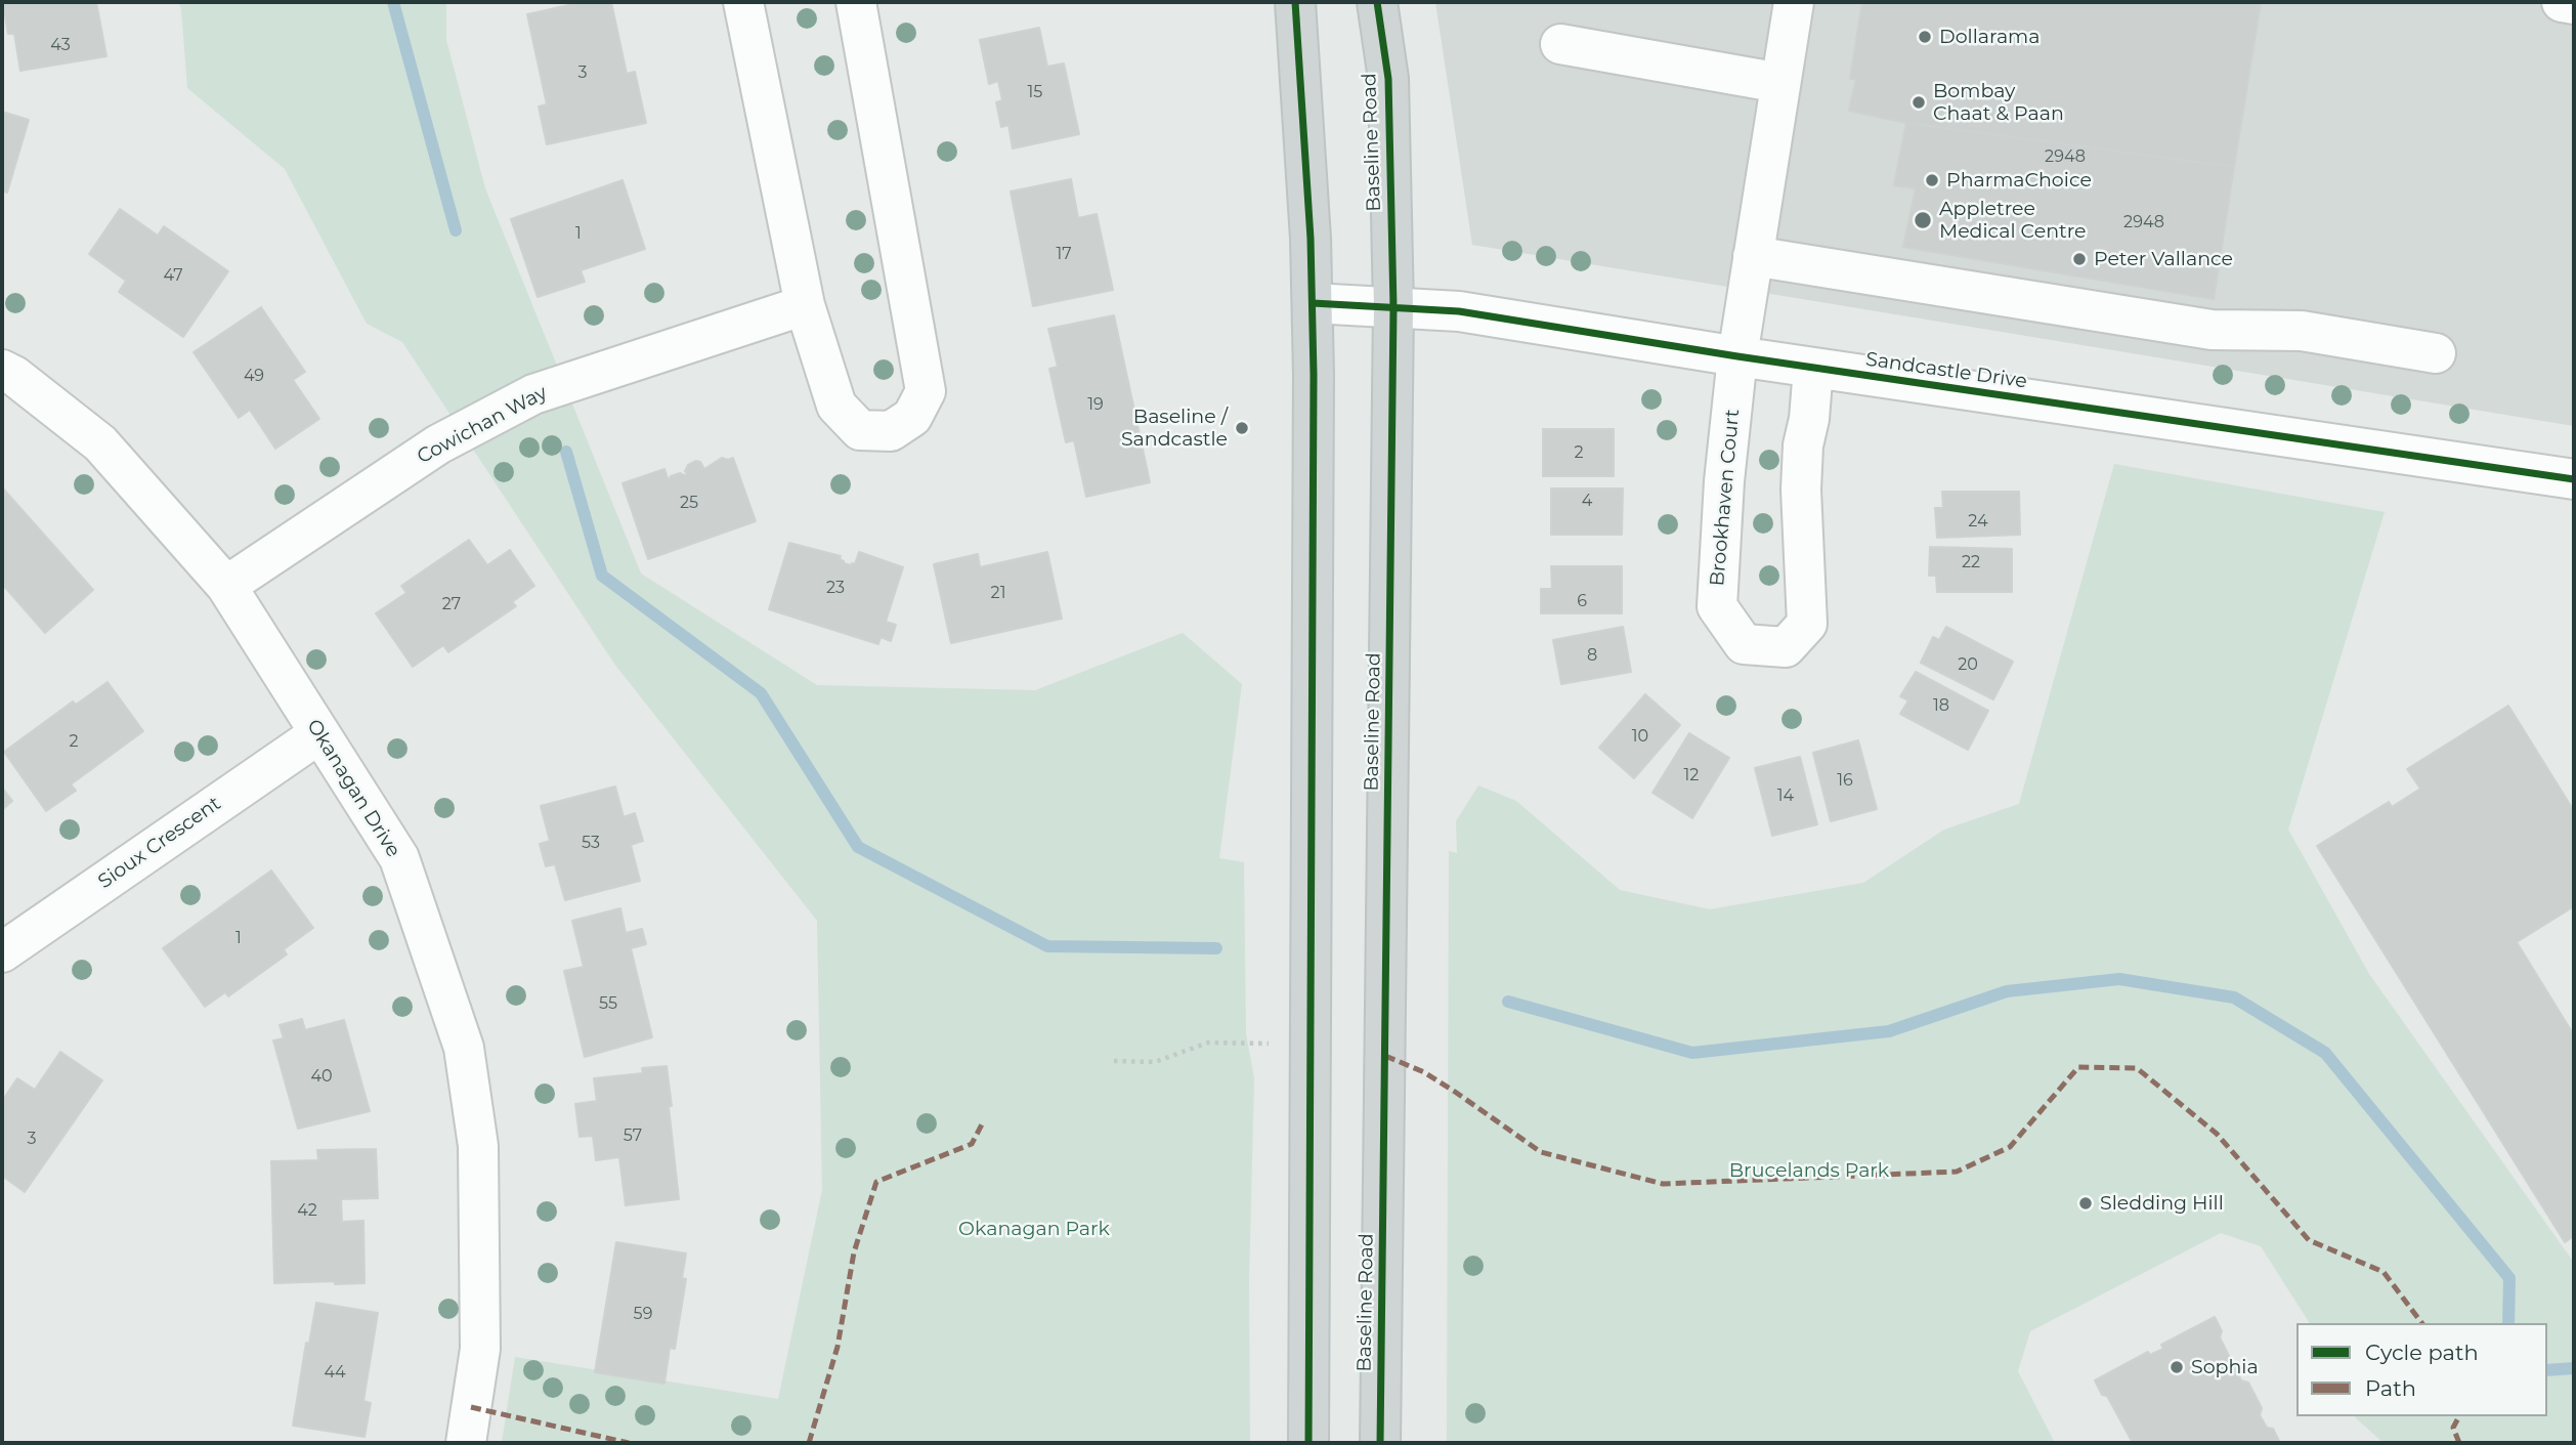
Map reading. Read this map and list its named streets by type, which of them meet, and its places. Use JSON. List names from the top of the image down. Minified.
{"streets":{"main road":["Baseline Road"],"street":["Sandcastle Drive","Cowichan Way","Brookhaven Court","Okanagan Drive","Sioux Crescent"]},"crossings":[["Baseline Road","Sandcastle Drive"],["Sandcastle Drive","Brookhaven Court"],["Cowichan Way","Okanagan Drive"],["Okanagan Drive","Sioux Crescent"]],"parks":["Brucelands Park","Okanagan Park"],"places":["Dollarama","Bombay Chaat & Paan","PharmaChoice","Appletree Medical Centre","Peter Vallance","Baseline / Sandcastle","Sledding Hill","Sophia"],"house_numbers":["43","3","15","2948","2948","1","17","47","49","19","2","4","25","24","22","23","21","6","27","8","20","18","10","2","12","16","14","53","1","55","40","57","3","42","59","44"],"legend":["Cycle path","Path"]}
